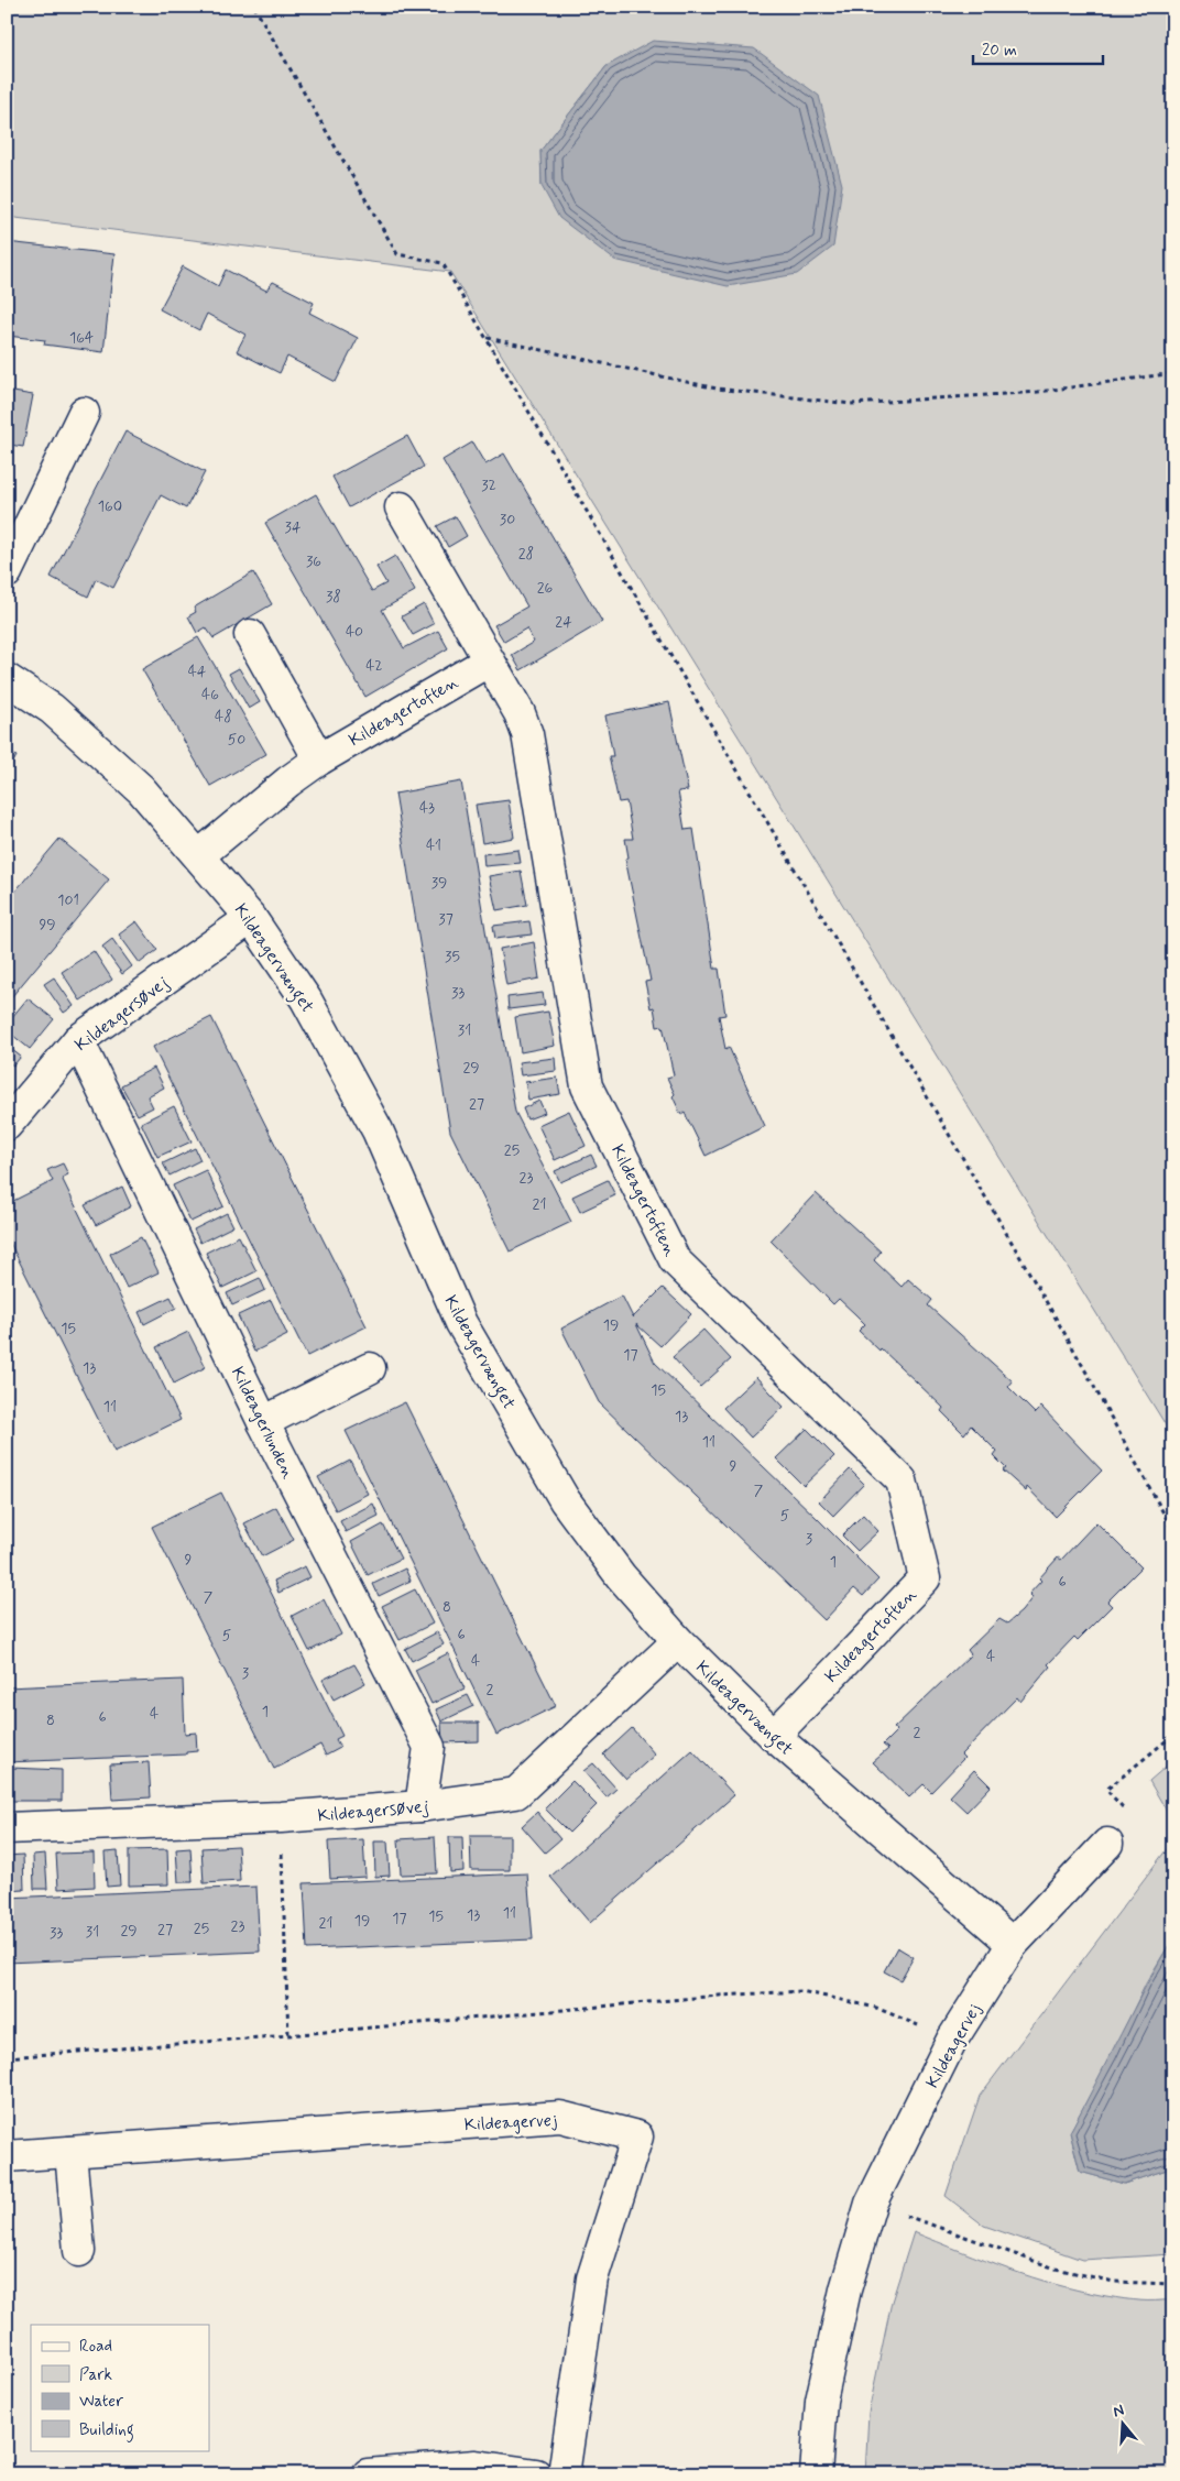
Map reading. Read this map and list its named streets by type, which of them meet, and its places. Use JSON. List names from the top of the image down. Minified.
{"streets":{"street":["Kildeagertoften","Kildeagervænget","Kildeagersøvej","Kildeagerlunden","Kildeagervej"]},"crossings":[["Kildeagertoften","Kildeagervænget"],["Kildeagervænget","Kildeagersøvej"],["Kildeagervænget","Kildeagervej"],["Kildeagersøvej","Kildeagerlunden"]],"house_numbers":["164","32","160","30","34","28","36","26","38","24","40","42","44","46","48","50","43","41","39","101","37","99","35","33","31","29","27","25","23","21","19","15","17","13","15","11","13","11","9","7","5","3","9","1","6","7","8","6","5","4","4","3","2","1","4","6","8","2","11","13","15","17","19","21","23","25","27","29","31","33"],"legend":["Road","Park","Water","Building"],"scale_bar":"20 m","north":"top"}
